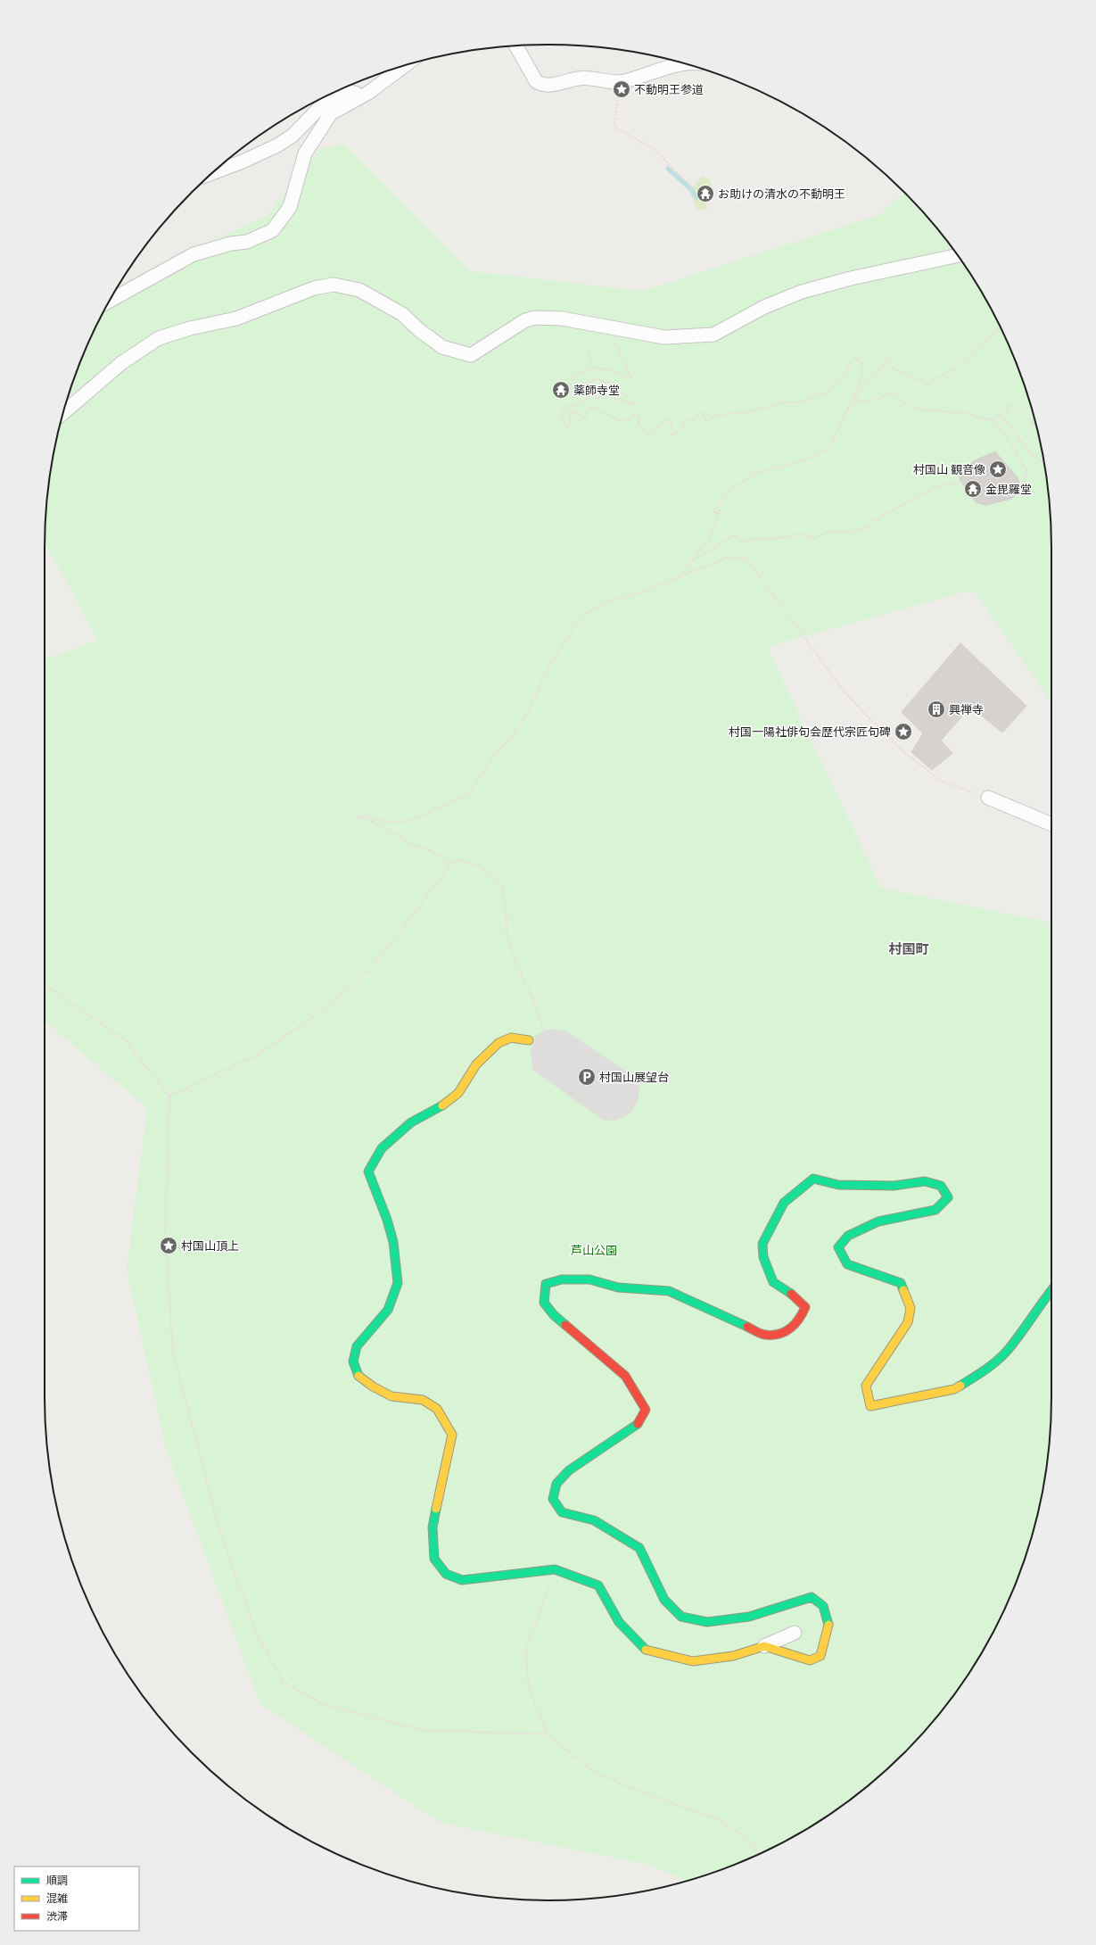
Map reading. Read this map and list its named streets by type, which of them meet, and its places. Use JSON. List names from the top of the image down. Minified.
{"districts":["村国町"],"parks":["芦山公園"],"places":{"place":["不動明王参道","村国山 観音像","村国一陽社俳句会歴代宗匠句碑","村国山頂上"],"temple":["お助けの清水の不動明王","薬師寺堂","金毘羅堂"],"building":["興禅寺"],"parking":["村国山展望台"]},"legend":["順調","混雑","渋滞"]}
